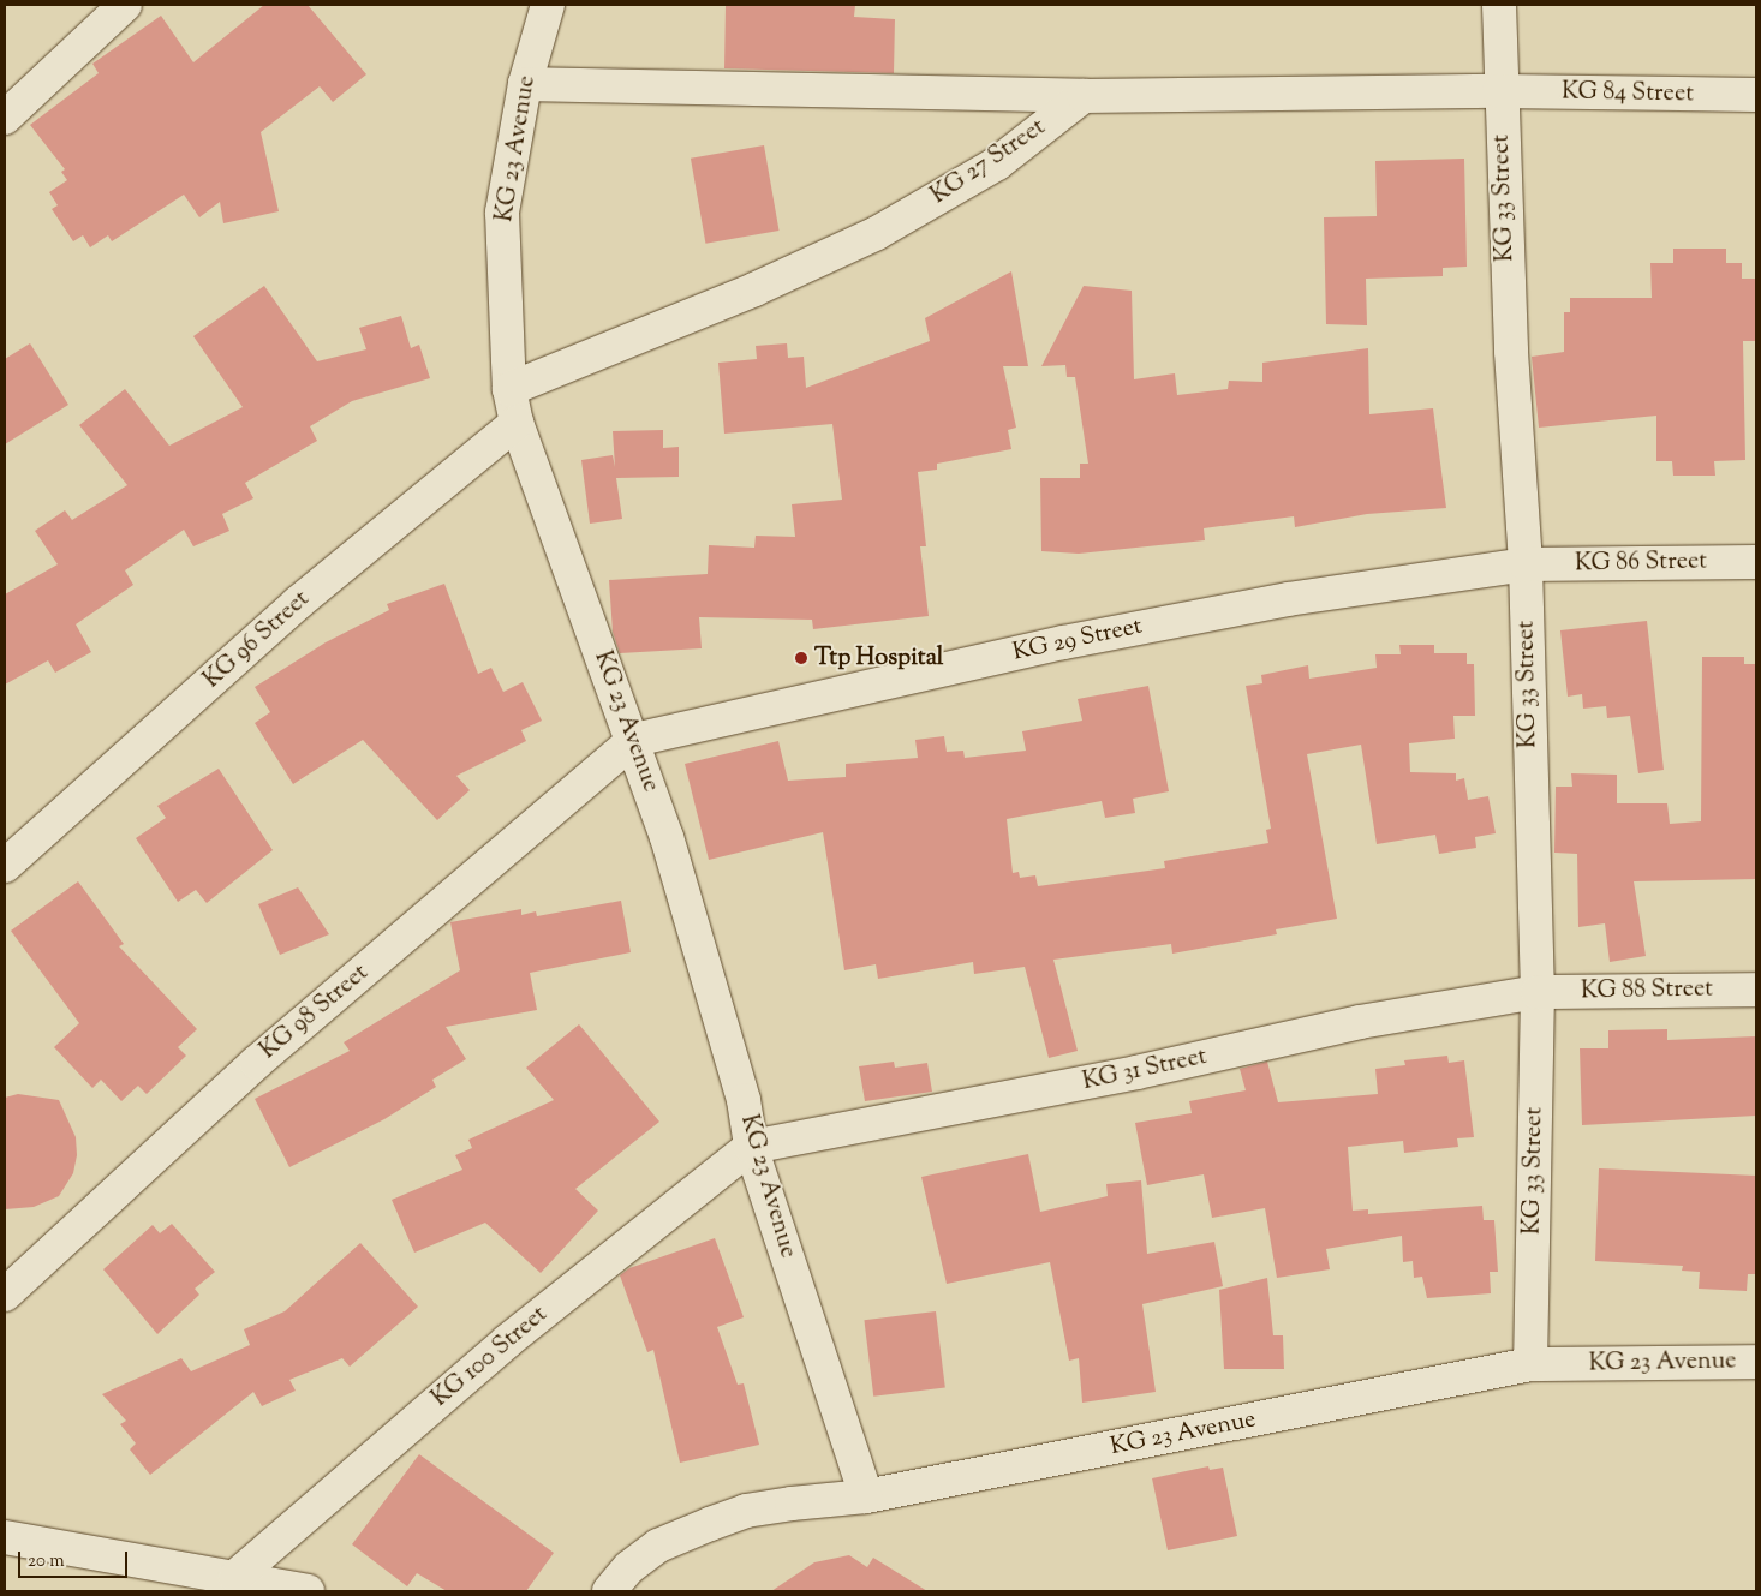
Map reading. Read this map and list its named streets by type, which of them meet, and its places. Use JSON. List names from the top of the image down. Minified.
{"streets":{"street":["KG 84 Street","KG 23 Avenue","KG 27 Street","KG 33 Street","KG 86 Street","KG 96 Street","KG 29 Street","KG 88 Street","KG 98 Street","KG 31 Street","KG 100 Street"]},"crossings":[["KG 84 Street","KG 33 Street"],["KG 23 Avenue","KG 27 Street"],["KG 23 Avenue","KG 33 Street"],["KG 23 Avenue","KG 96 Street"],["KG 23 Avenue","KG 29 Street"],["KG 23 Avenue","KG 98 Street"],["KG 23 Avenue","KG 31 Street"],["KG 23 Avenue","KG 100 Street"],["KG 33 Street","KG 86 Street"],["KG 33 Street","KG 29 Street"],["KG 33 Street","KG 88 Street"],["KG 33 Street","KG 31 Street"],["KG 86 Street","KG 29 Street"],["KG 29 Street","KG 98 Street"],["KG 88 Street","KG 31 Street"],["KG 31 Street","KG 100 Street"]],"places":["Ttp Hospital"],"scale_bar":"20 m"}
